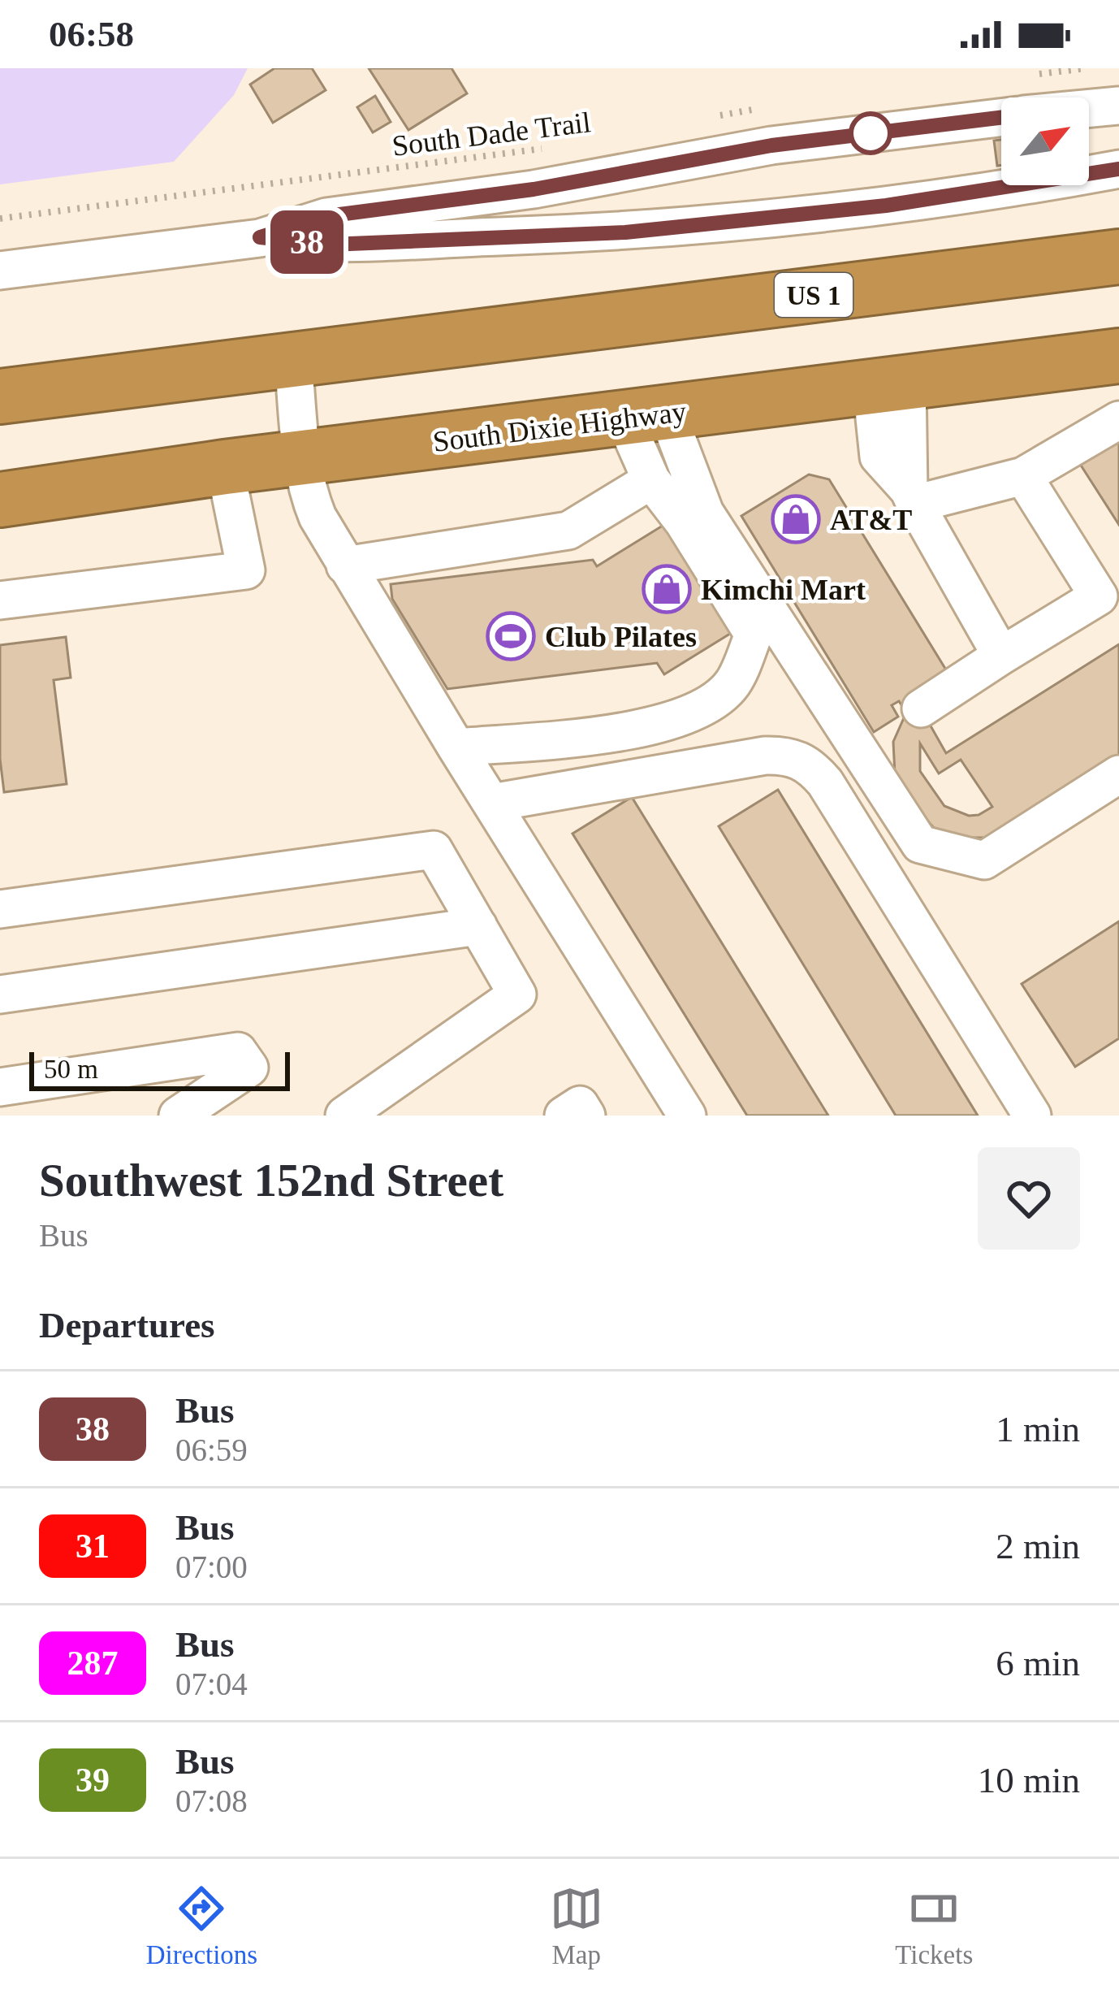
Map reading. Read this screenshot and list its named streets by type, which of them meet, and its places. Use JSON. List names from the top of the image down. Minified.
{"streets":{"highway":["US 1","South Dixie Highway"],"path":["South Dade Trail"]},"places":{"shop":["AT&T","Kimchi Mart"],"sports":["Club Pilates"]},"lines":["bus line 38"],"scale_bar":"50 m","north":"top right","page":{"status":"06:58","on_map":"38","scale":"50 m","heading":[["Southwest 152nd Street","Bus"],"Departures"],"list":[{"mark":"38","name":"Bus","note":"06:59","value":"1 min"},{"mark":"31","name":"Bus","note":"07:00","value":"2 min"},{"mark":"287","name":"Bus","note":"07:04","value":"6 min"},{"mark":"39","name":"Bus","note":"07:08","value":"10 min"}],"tabs":["Directions","Map","Tickets"]}}
